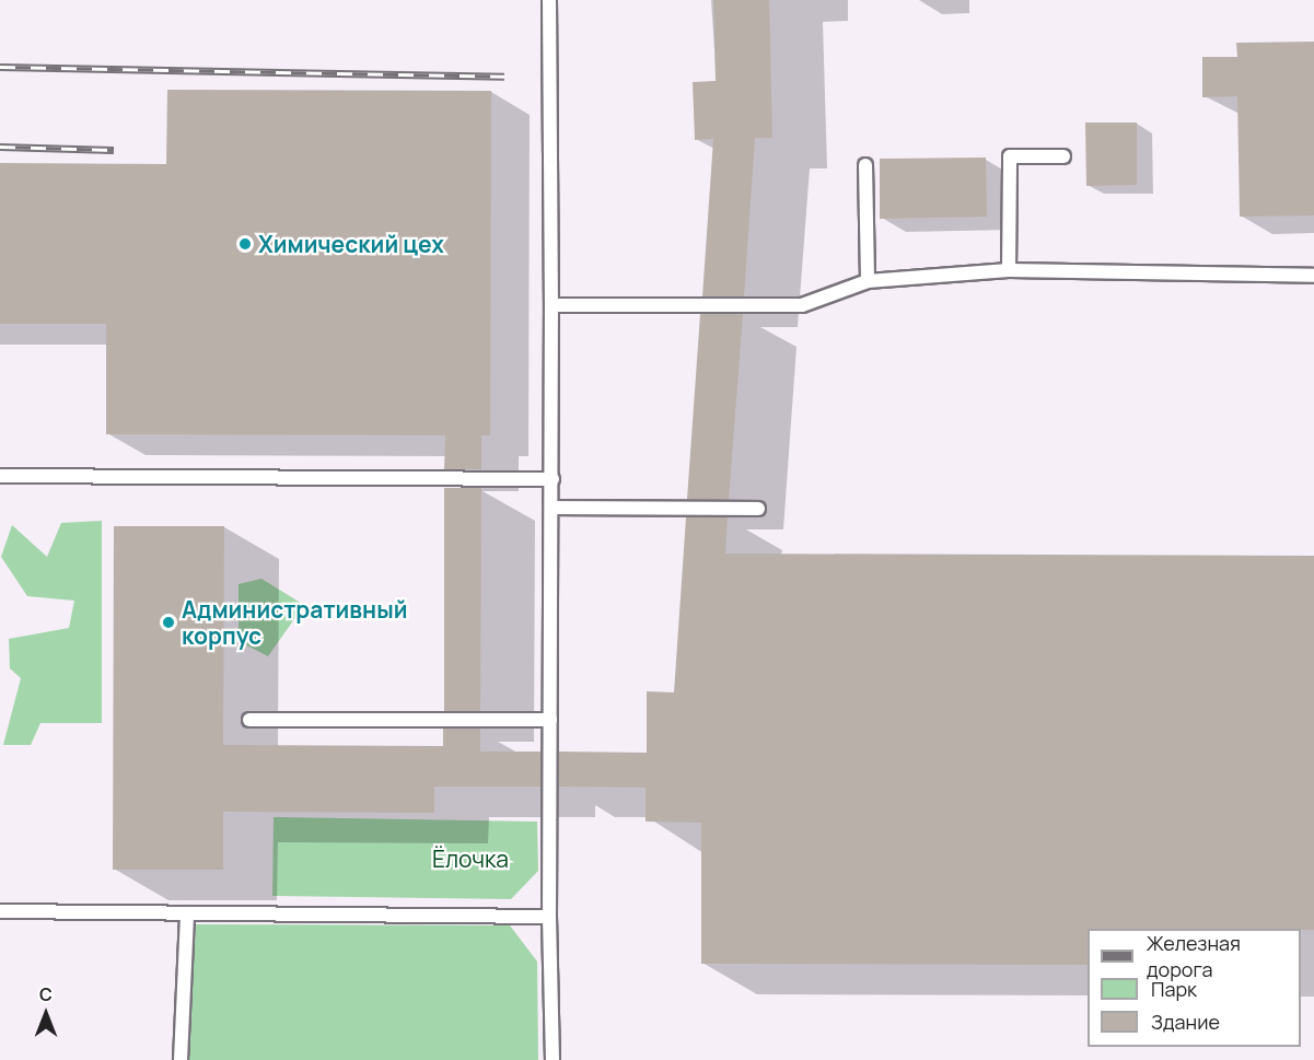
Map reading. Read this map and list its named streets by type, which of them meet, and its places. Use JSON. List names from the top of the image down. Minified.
{"parks":["Ёлочка"],"places":["Химический цех","Административный корпус"],"legend":["Железная дорога","Парк","Здание"],"north":"top"}
